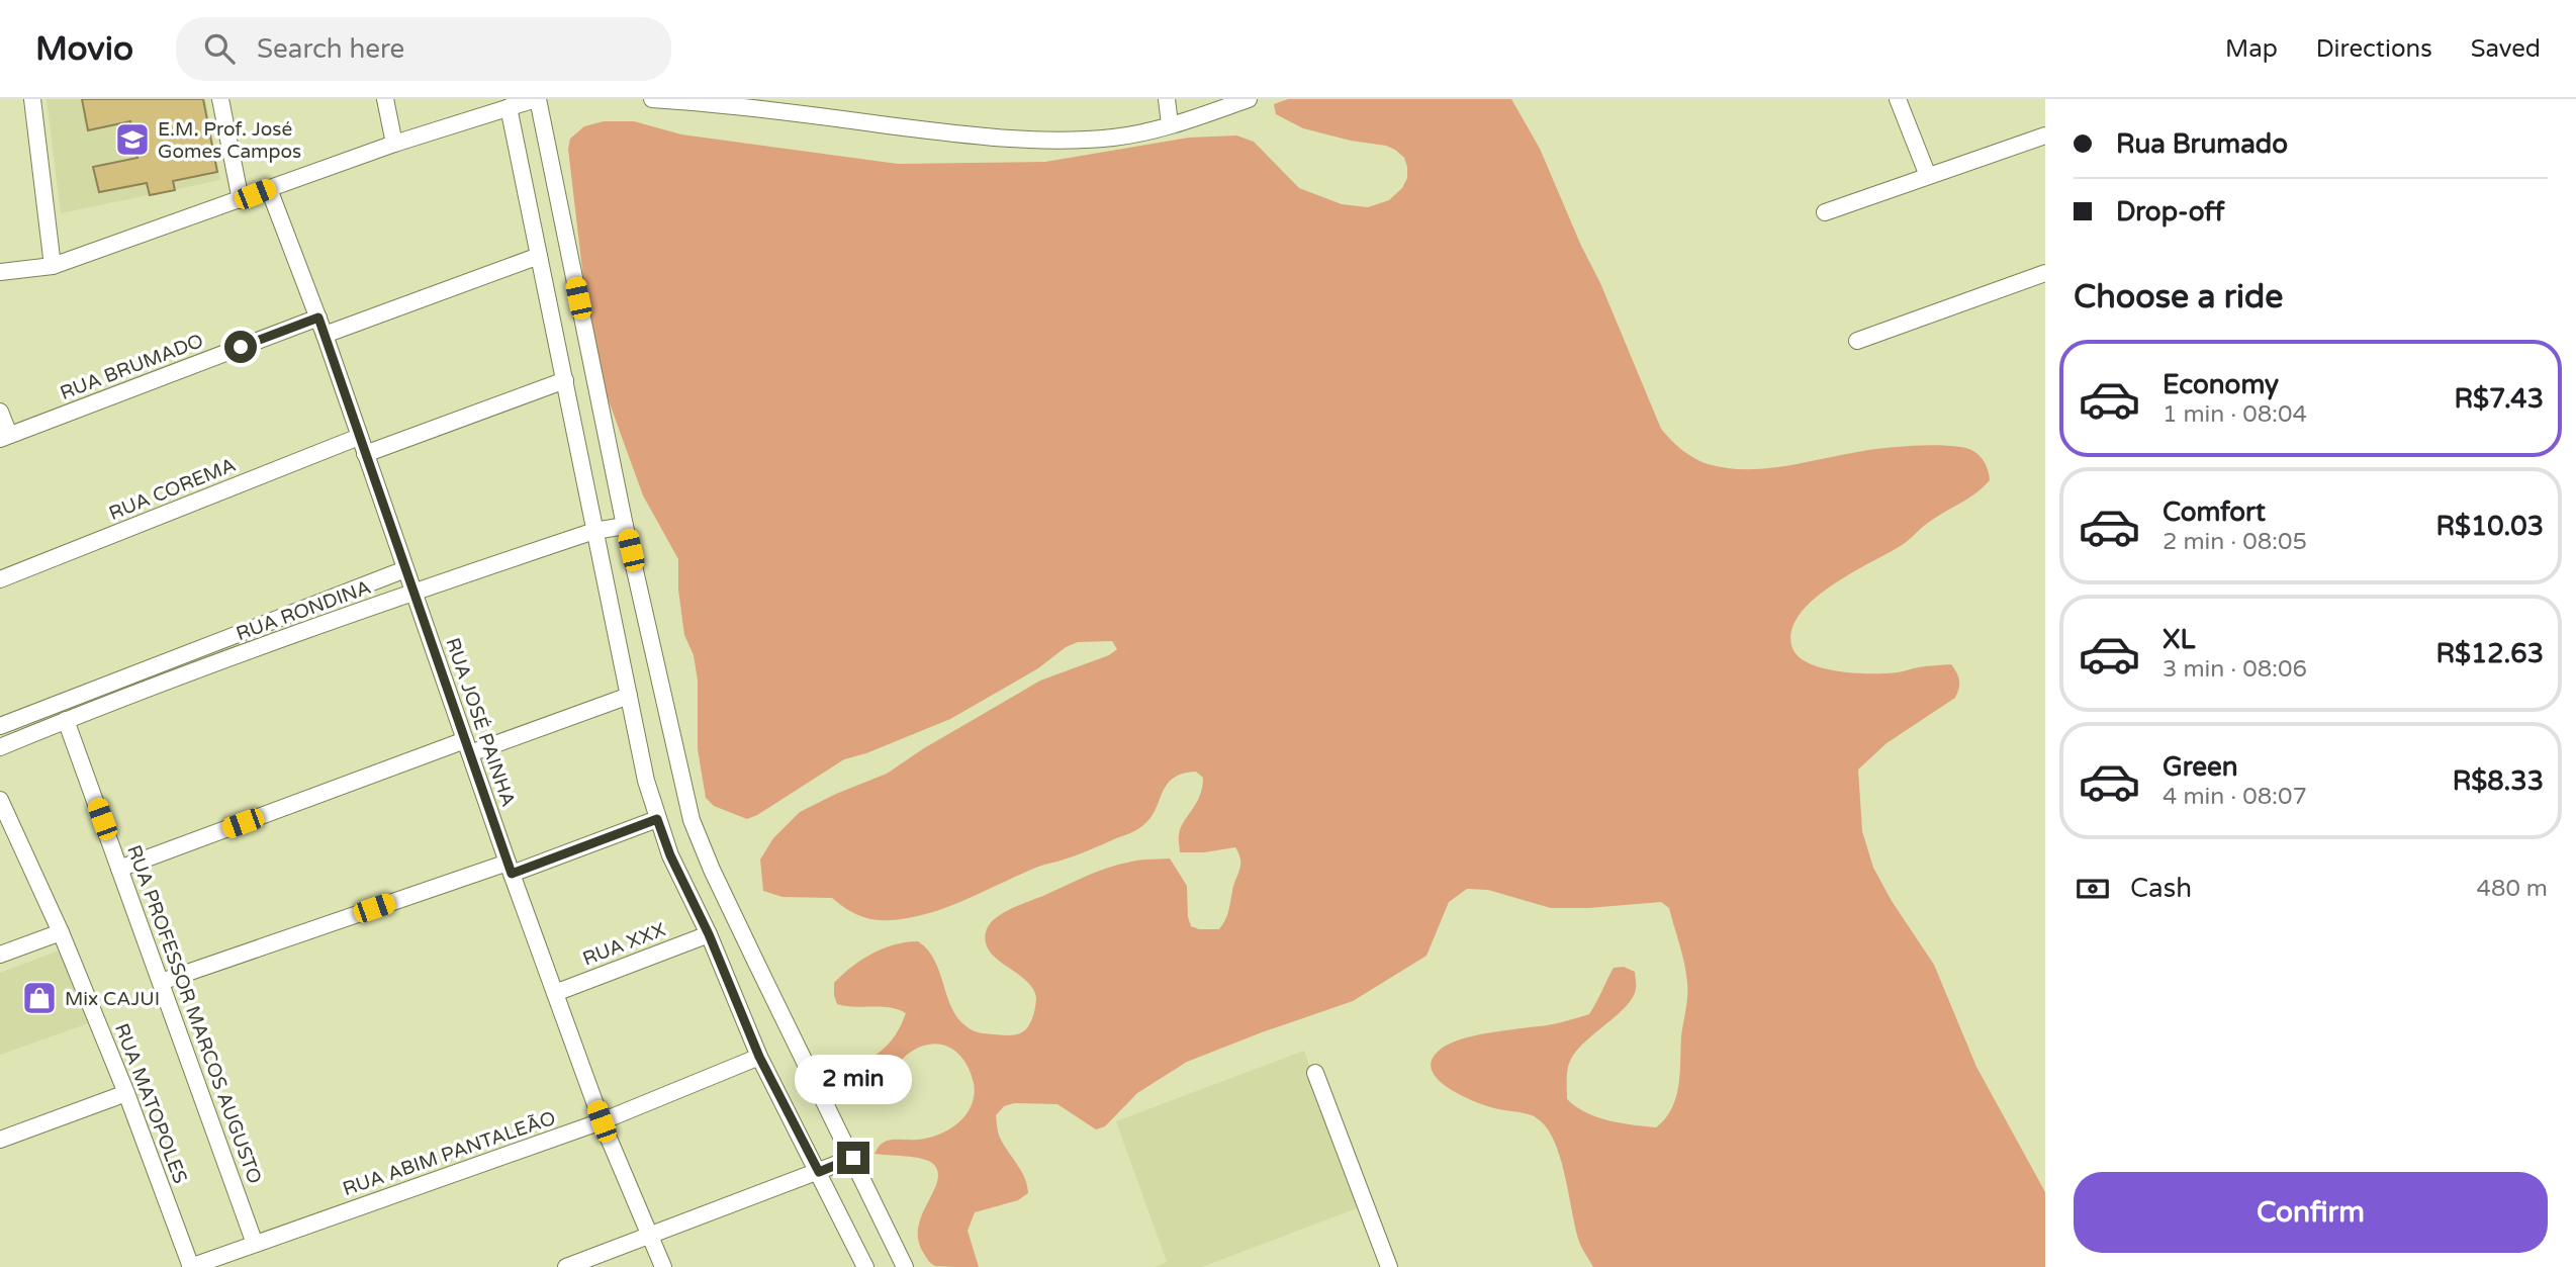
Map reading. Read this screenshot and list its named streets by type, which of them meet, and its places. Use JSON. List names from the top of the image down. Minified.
{"streets":{"street":["RUA BRUMADO","RUA COREMA","RUA RONDINA","RUA JOSÉ PAINHA","RUA XXX","RUA PROFESSOR MARCOS AUGUSTO","RUA MATOPOLES","RUA ABIM PANTALEÃO"]},"crossings":[["RUA BRUMADO","RUA JOSÉ PAINHA"],["RUA COREMA","RUA JOSÉ PAINHA"],["RUA RONDINA","RUA JOSÉ PAINHA"],["RUA RONDINA","RUA PROFESSOR MARCOS AUGUSTO"],["RUA JOSÉ PAINHA","RUA XXX"],["RUA JOSÉ PAINHA","RUA ABIM PANTALEÃO"],["RUA PROFESSOR MARCOS AUGUSTO","RUA ABIM PANTALEÃO"],["RUA MATOPOLES","RUA ABIM PANTALEÃO"]],"places":{"school or university":["E.M. Prof. José Gomes Campos"],"shop":["Mix CAJUI"]},"page":{"header":"Movio","search":"Search here","nav":["Map","Directions","Saved"],"banner":["Rua Brumado","Drop-off"],"heading":"Choose a ride","list":[{"name":"Economy","note":"1 min · 08:04","value":"R$7.43"},{"name":"Comfort","note":"2 min · 08:05","value":"R$10.03"},{"name":"XL","note":"3 min · 08:06","value":"R$12.63"},{"name":"Green","note":"4 min · 08:07","value":"R$8.33"}],"pay":["Cash","480 m"],"bubble":"2 min","buttons":"Confirm"}}
